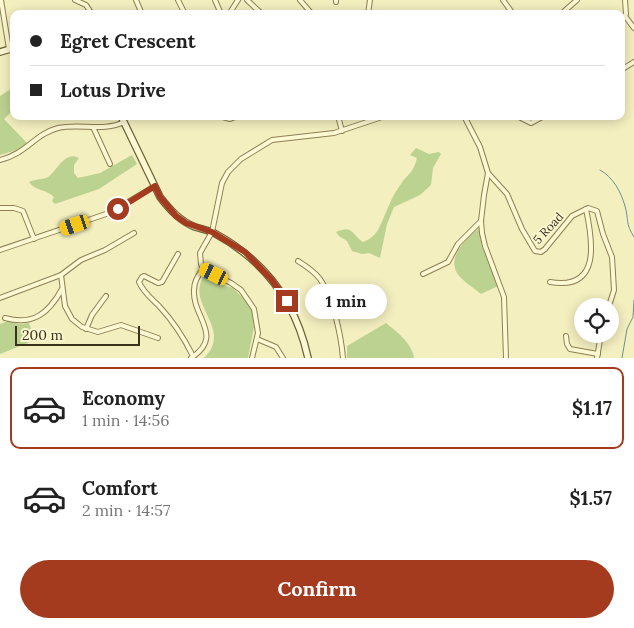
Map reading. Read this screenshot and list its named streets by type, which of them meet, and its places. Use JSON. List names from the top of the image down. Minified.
{"streets":{"street":["5 Road"]},"scale_bar":"200 m","page":{"banner":["Egret Crescent","Lotus Drive"],"bubble":"1 min","scale":"200 m","list":[{"name":"Economy","note":"1 min · 14:56","value":"$1.17"},{"name":"Comfort","note":"2 min · 14:57","value":"$1.57"}],"buttons":"Confirm"}}
